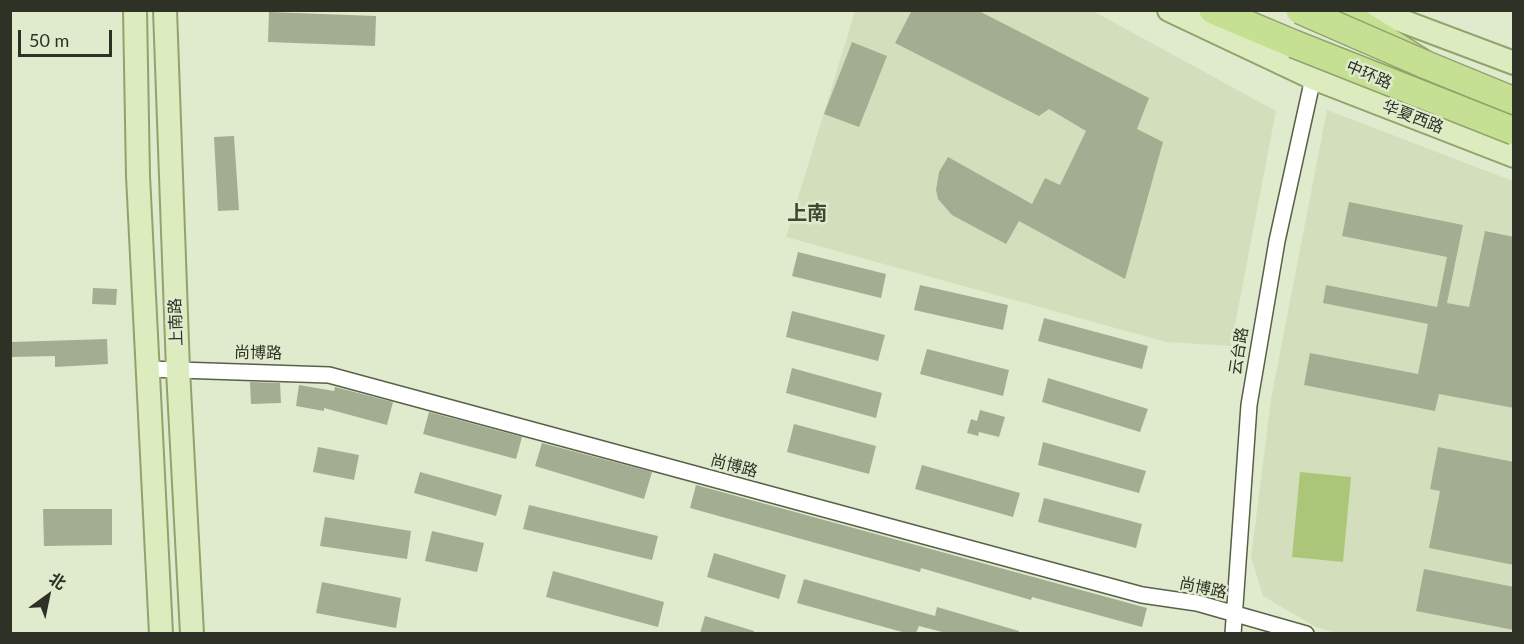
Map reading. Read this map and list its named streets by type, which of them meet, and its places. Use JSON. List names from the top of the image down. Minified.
{"streets":{"highway":["中环路"],"main road":["华夏西路","上南路"],"street":["云台路","尚博路"]},"crossings":[["华夏西路","云台路"],["上南路","尚博路"],["云台路","尚博路"]],"districts":["上南"],"scale_bar":"50 m","north":"top right"}
